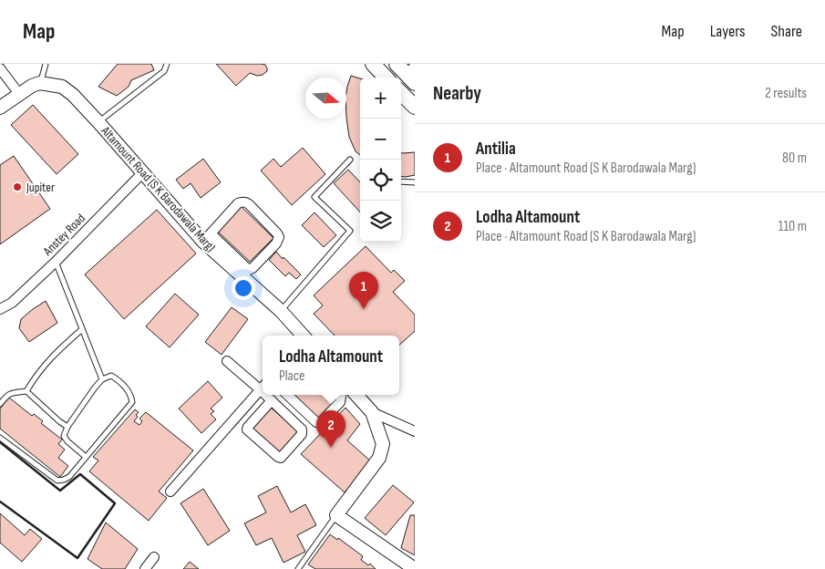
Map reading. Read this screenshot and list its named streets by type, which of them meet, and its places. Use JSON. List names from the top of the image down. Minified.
{"streets":{"street":["Altamount Road (S K Barodawala Marg)","Anstey Road"]},"crossings":[["Altamount Road (S K Barodawala Marg)","Anstey Road"]],"places":["Jupiter"],"north":"right","page":{"header":"Map","nav":["Map","Layers","Share"],"heading":["Nearby","2 results"],"map_buttons":["+","−"],"list":[{"mark":"1","name":"Antilia","note":"Place · Altamount Road (S K Barodawala Marg)","value":"80 m"},{"mark":"2","name":"Lodha Altamount","note":"Place · Altamount Road (S K Barodawala Marg)","value":"110 m"}],"pins":["1","2"],"popup":["Lodha Altamount","Place"]}}
